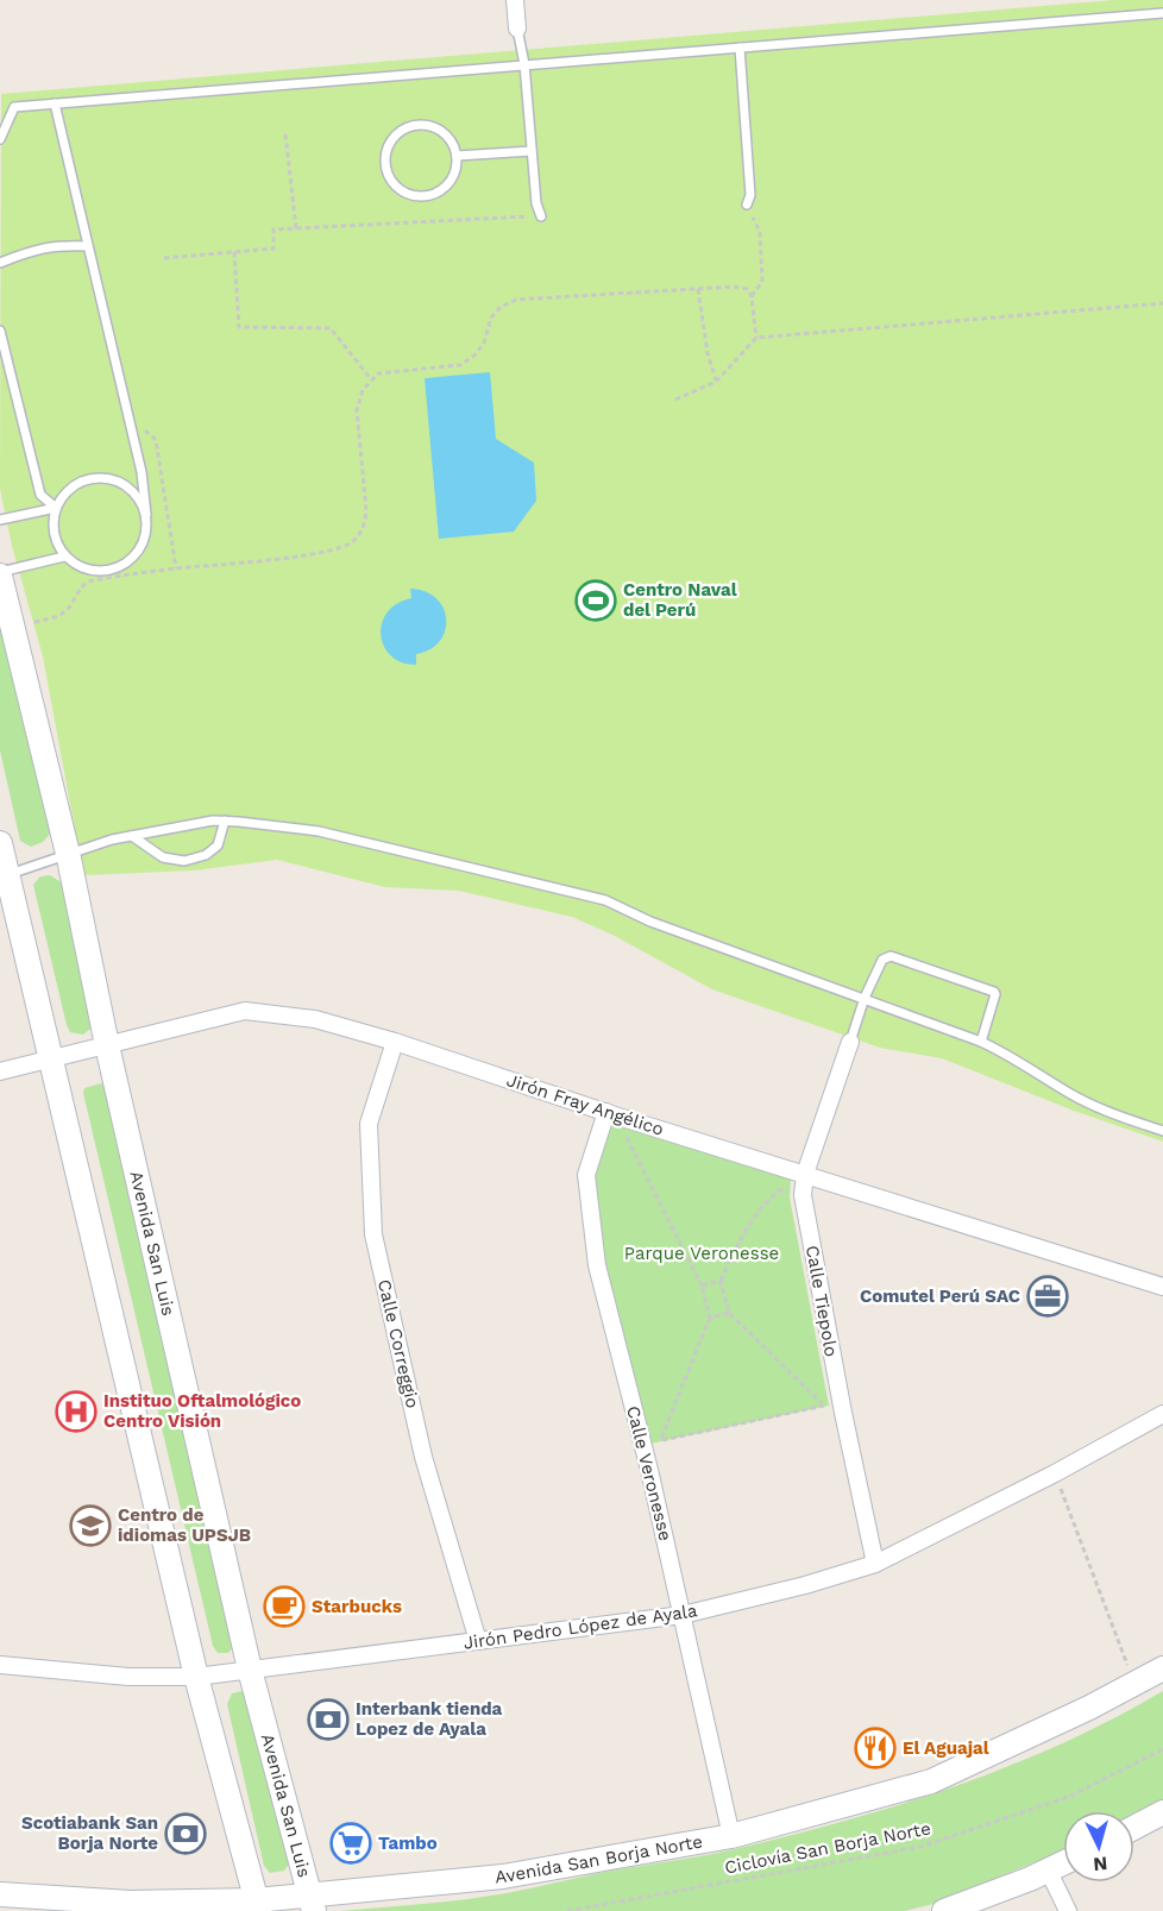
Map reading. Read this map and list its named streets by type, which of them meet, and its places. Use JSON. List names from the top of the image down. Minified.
{"streets":{"main road":["Avenida San Luis","Avenida San Borja Norte"],"street":["Jirón Fray Angélico","Calle Tiepolo","Calle Correggio","Calle Veronesse","Jirón Pedro López de Ayala"],"path":["Ciclovía San Borja Norte"]},"crossings":[["Jirón Fray Angélico","Avenida San Luis"],["Jirón Fray Angélico","Calle Tiepolo"],["Jirón Fray Angélico","Calle Correggio"],["Jirón Fray Angélico","Calle Veronesse"],["Avenida San Luis","Jirón Pedro López de Ayala"],["Avenida San Luis","Avenida San Borja Norte"],["Calle Tiepolo","Jirón Pedro López de Ayala"],["Calle Correggio","Jirón Pedro López de Ayala"],["Calle Veronesse","Jirón Pedro López de Ayala"],["Calle Veronesse","Avenida San Borja Norte"]],"parks":["Parque Veronesse"],"places":{"sports":["Centro Naval del Perú"],"office":["Comutel Perú SAC"],"hospital":["Instituo Oftalmológico Centro Visión"],"school or university":["Centro de idiomas UPSJB"],"cafe":["Starbucks"],"bank":["Interbank tienda Lopez de Ayala","Scotiabank San Borja Norte"],"restaurant":["El Aguajal"],"supermarket":["Tambo"]},"north":"bottom"}
